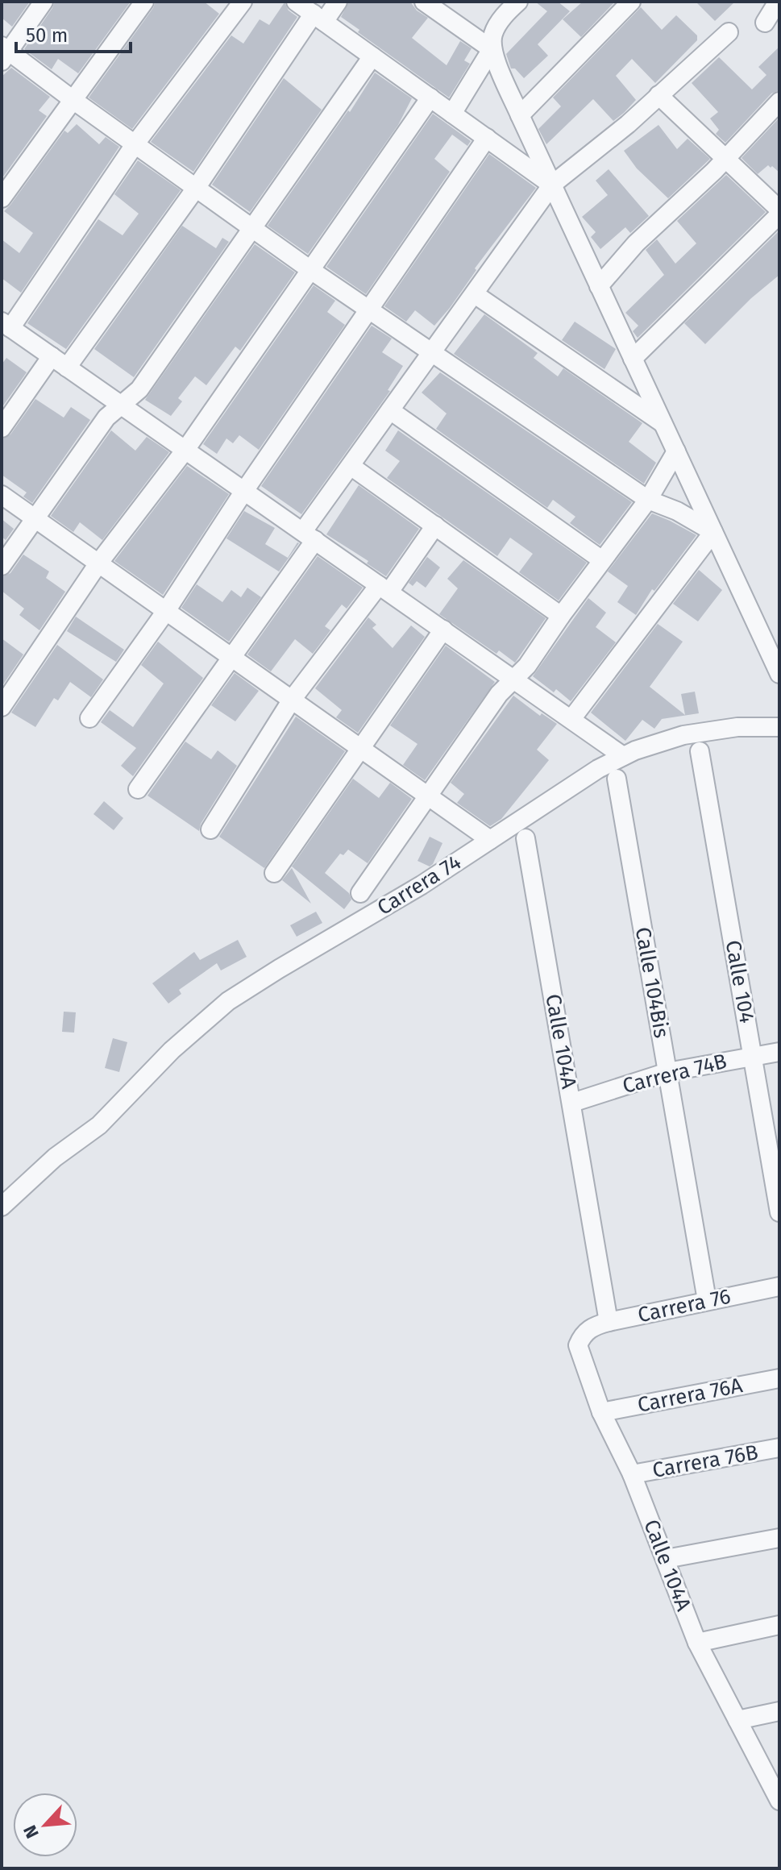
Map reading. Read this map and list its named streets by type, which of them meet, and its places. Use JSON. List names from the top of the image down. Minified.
{"streets":{"street":["Carrera 74","Calle 104","Calle 104Bis","Calle 104A","Carrera 74B","Carrera 76","Carrera 76A","Carrera 76B"]},"crossings":[["Calle 104","Carrera 74B"],["Calle 104Bis","Carrera 74B"],["Calle 104Bis","Carrera 76"],["Calle 104A","Carrera 74B"],["Calle 104A","Carrera 76"],["Calle 104A","Carrera 76A"],["Calle 104A","Carrera 76B"]],"scale_bar":"50 m","north":"bottom left"}
